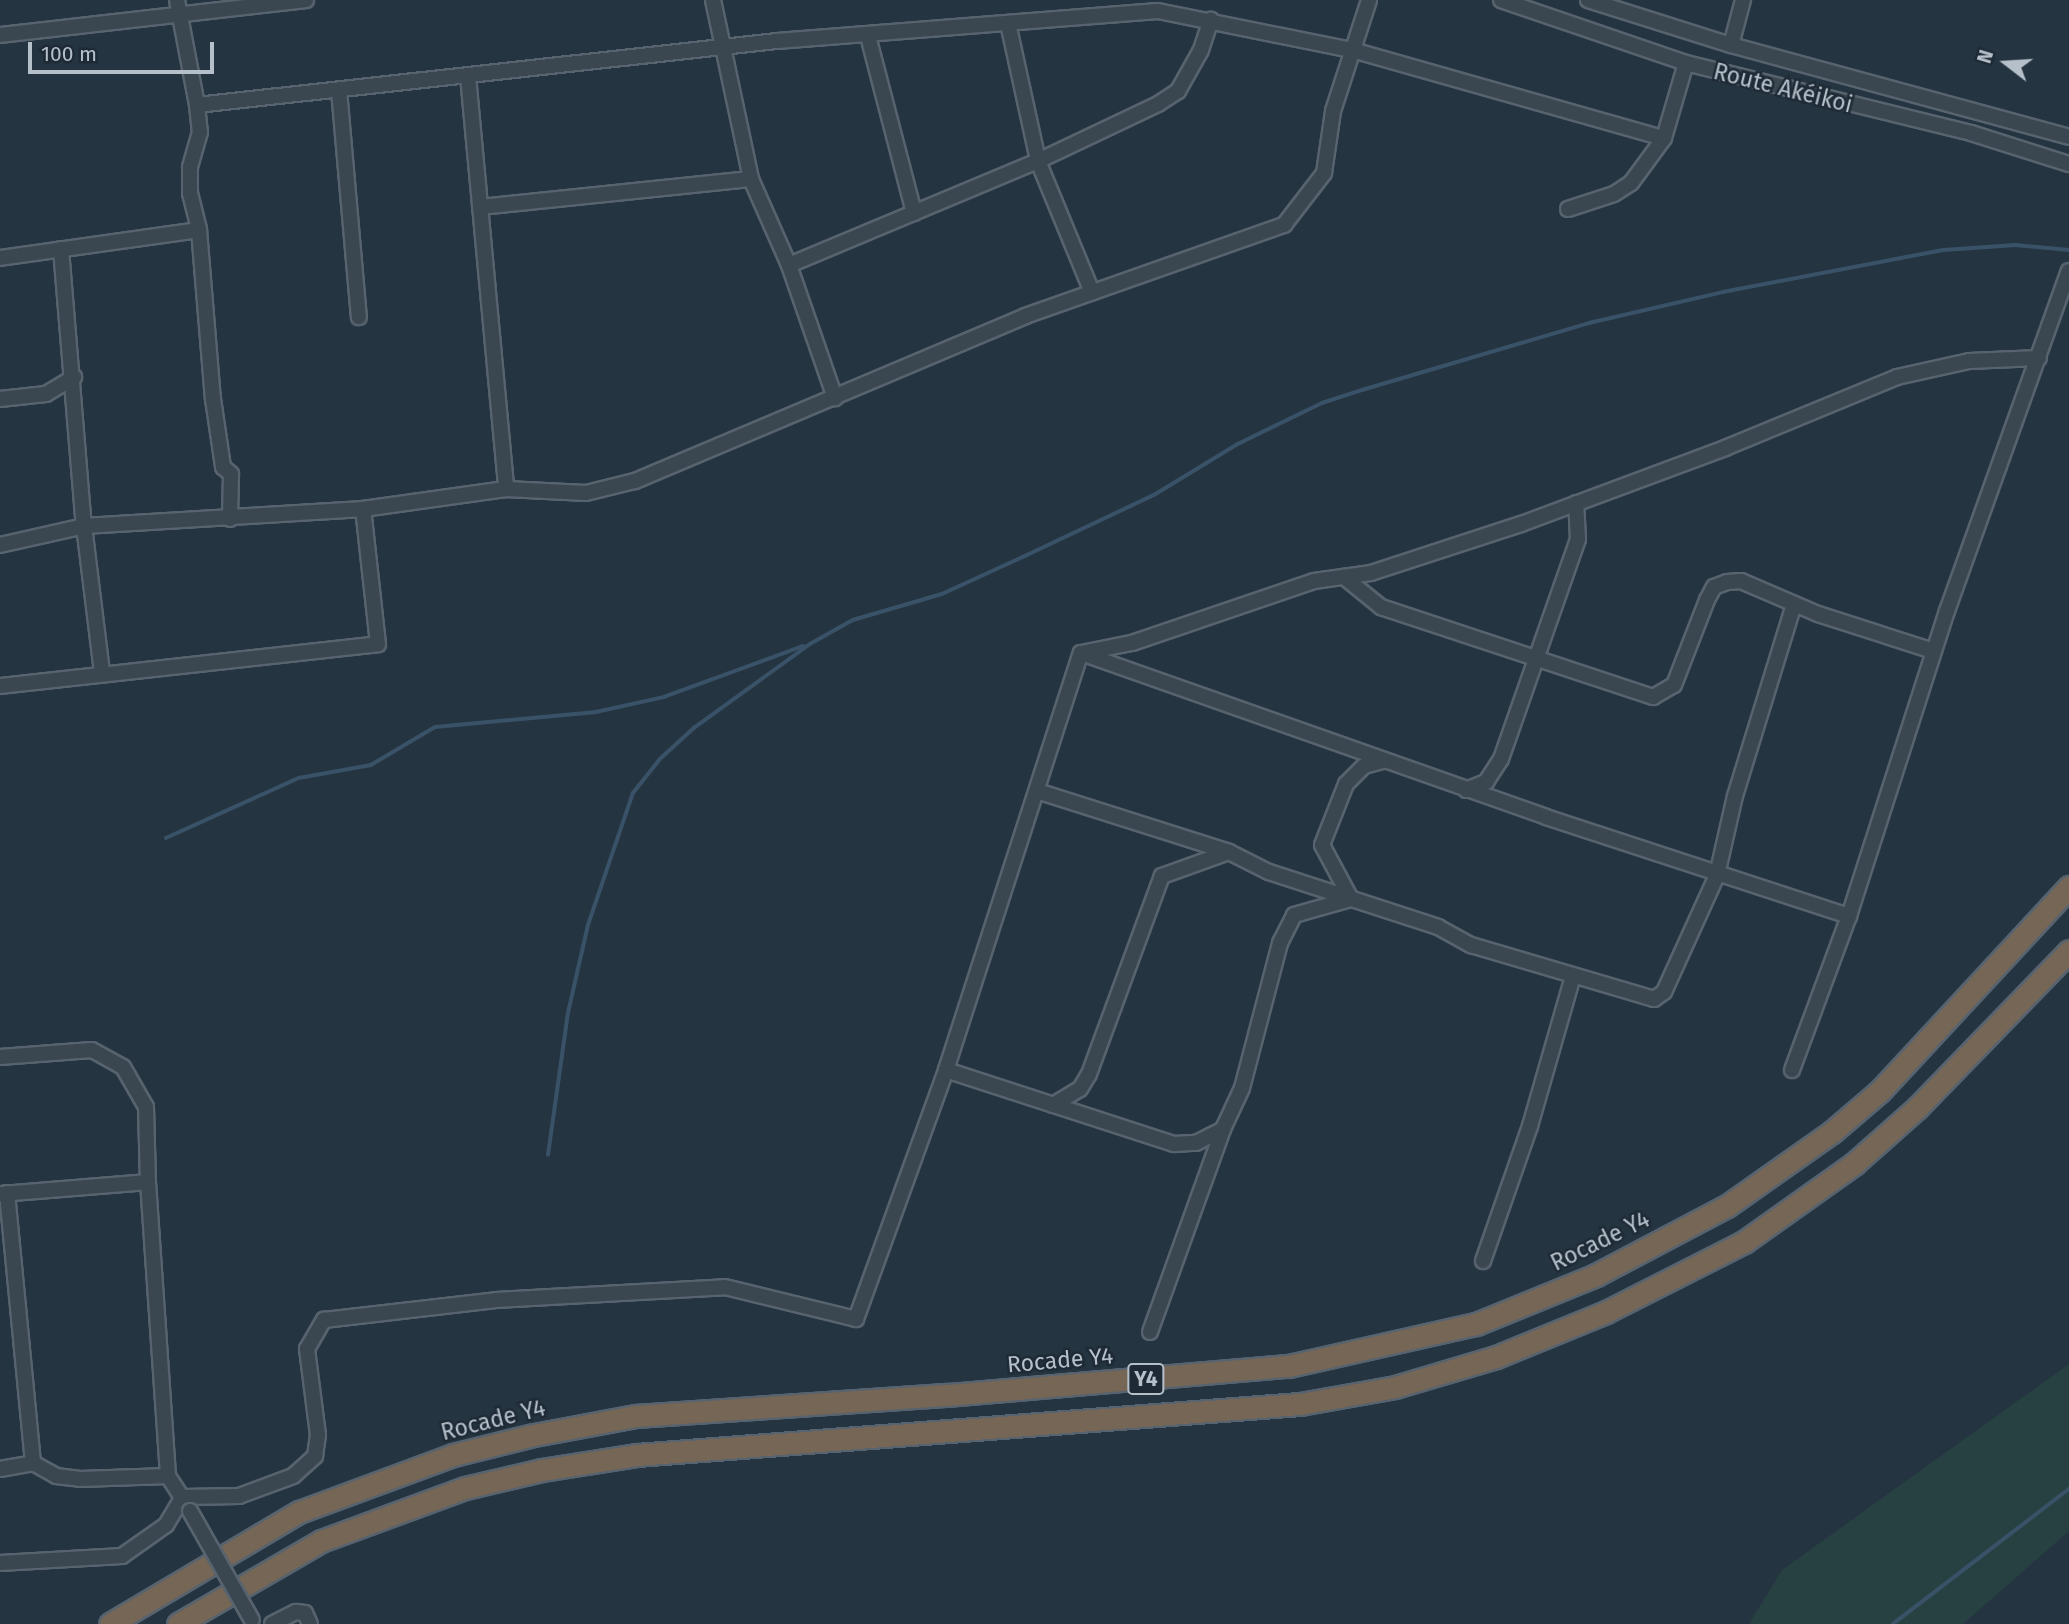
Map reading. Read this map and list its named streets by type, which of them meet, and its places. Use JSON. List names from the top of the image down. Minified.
{"streets":{"highway":["Rocade Y4","Y4"],"street":["Route Akéikoi"]},"scale_bar":"100 m","north":"left"}
